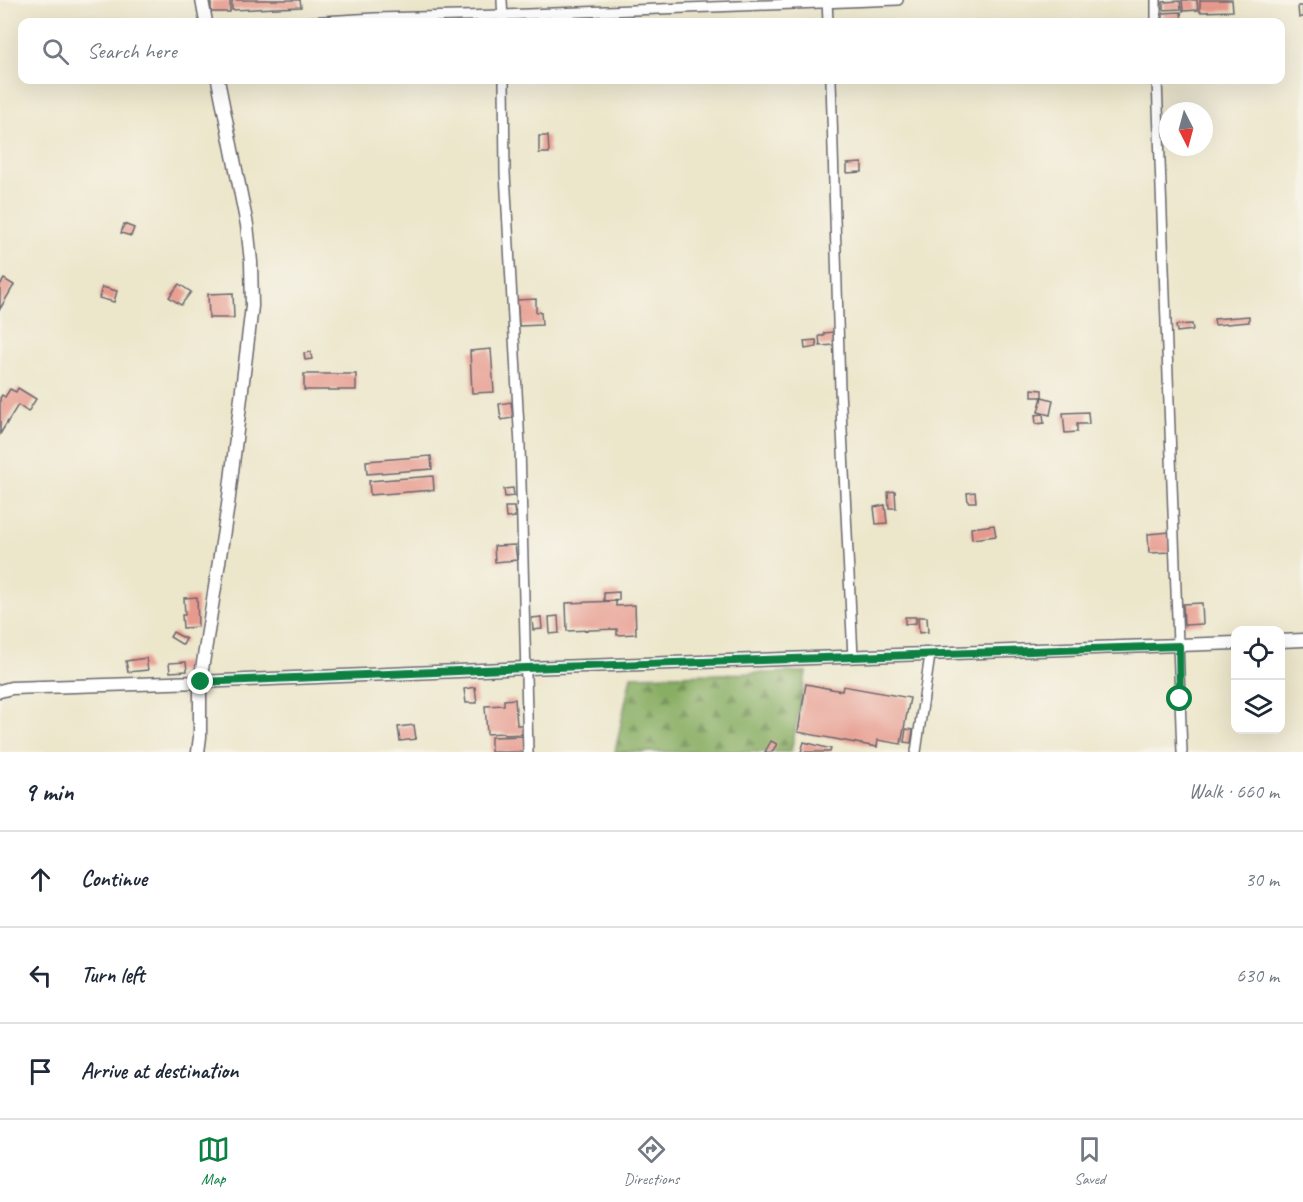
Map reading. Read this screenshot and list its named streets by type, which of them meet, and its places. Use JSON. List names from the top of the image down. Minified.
{"north":"bottom","page":{"search":"Search here","heading":["9 min","Walk · 660 m"],"list":[["Continue","30 m"],["Turn left","630 m"],"Arrive at destination"],"nav":["Map","Directions","Saved"]}}
